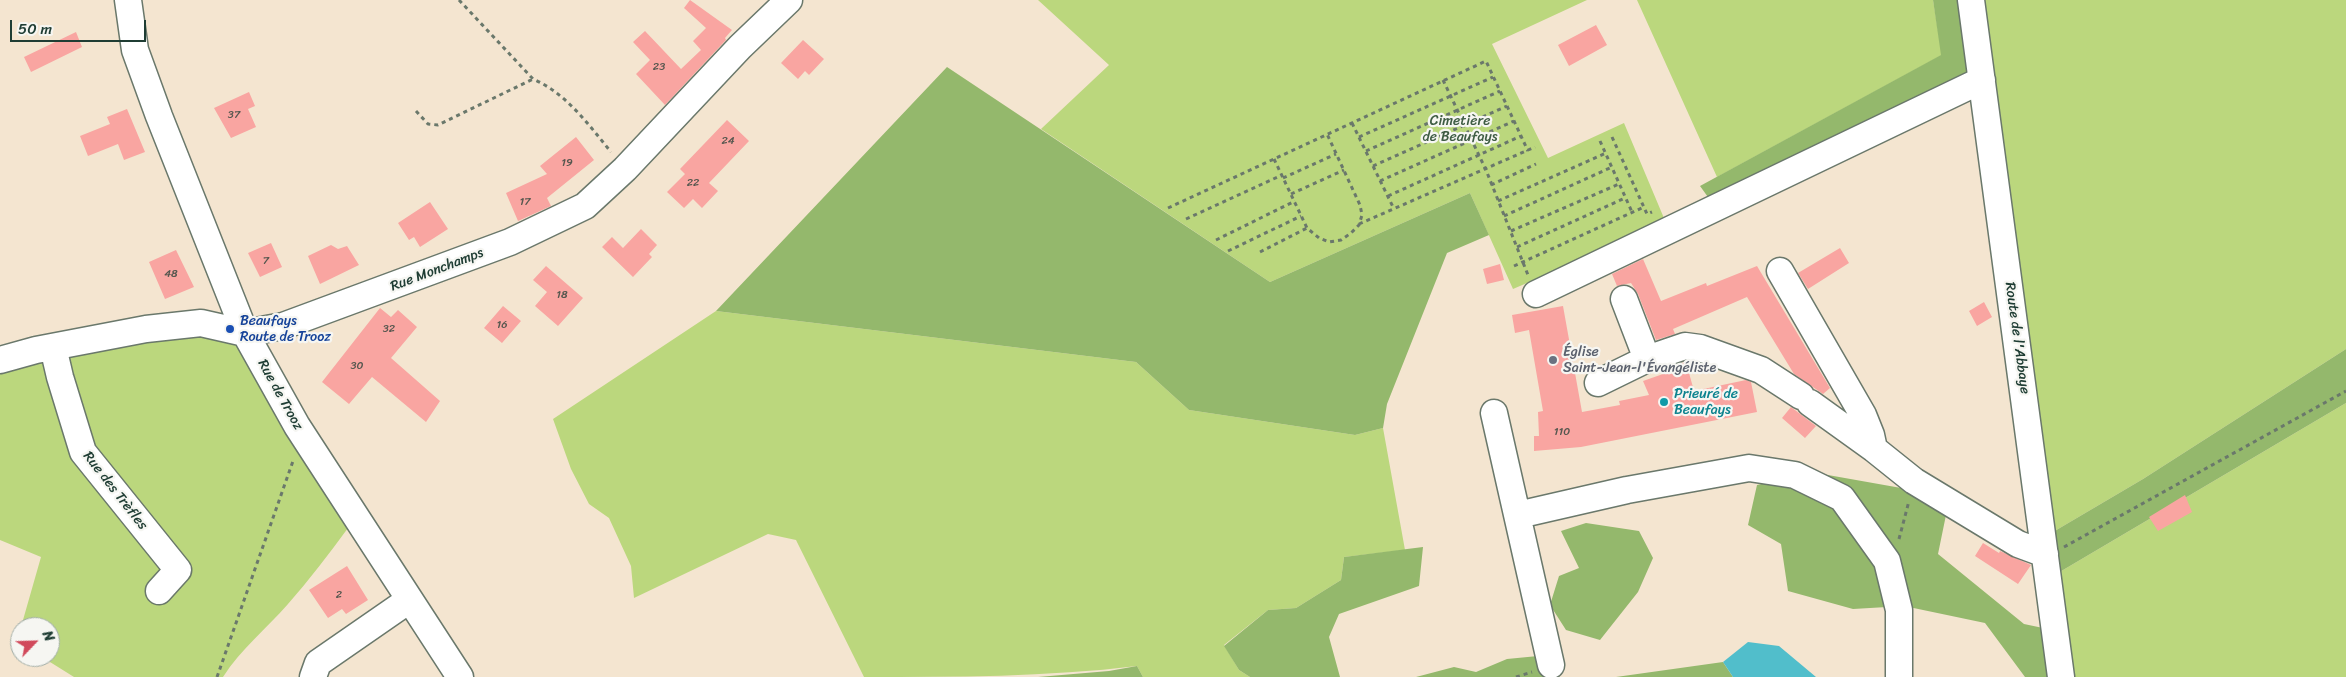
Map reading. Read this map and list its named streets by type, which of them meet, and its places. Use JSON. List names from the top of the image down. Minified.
{"streets":{"street":["Rue Monchamps","Route de l'Abbaye","Rue de Trooz","Rue des Trèfles"]},"crossings":[["Rue Monchamps","Rue de Trooz"],["Rue Monchamps","Rue des Trèfles"]],"parks":["Cimetière de Beaufays"],"places":["Beaufays Route de Trooz","Église Saint-Jean-l'Évangéliste","Prieuré de Beaufays"],"house_numbers":["23","37","24","19","22","17","7","48","18","16","32","30","110","2"],"scale_bar":"50 m","north":"top right"}
